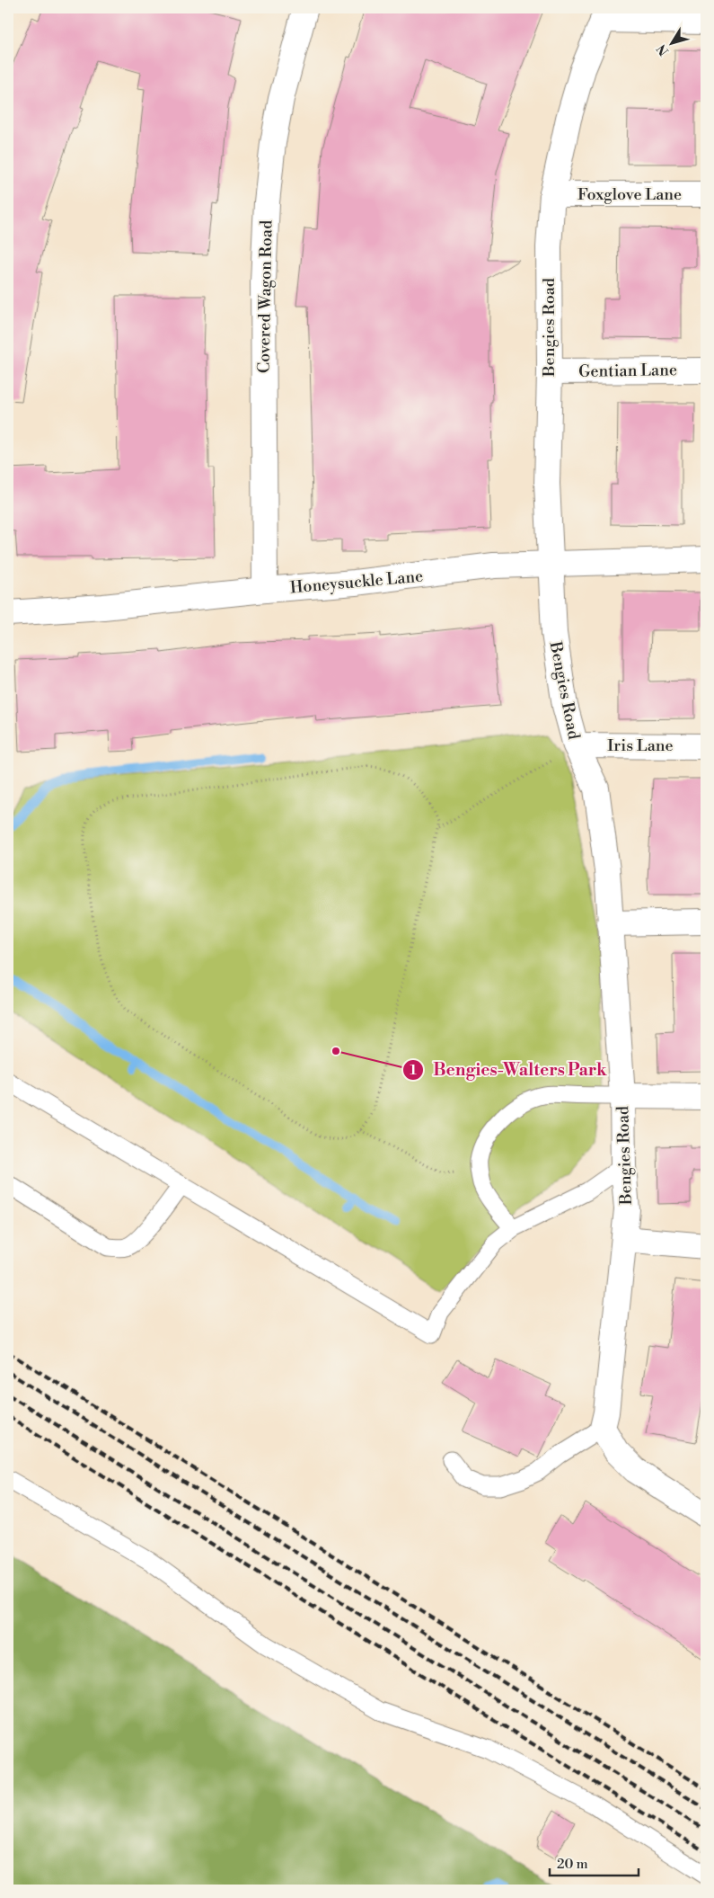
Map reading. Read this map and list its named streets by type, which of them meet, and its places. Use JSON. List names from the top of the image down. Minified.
{"streets":{"street":["Foxglove Lane","Covered Wagon Road","Bengies Road","Gentian Lane","Honeysuckle Lane","Iris Lane"]},"crossings":[["Foxglove Lane","Bengies Road"],["Covered Wagon Road","Honeysuckle Lane"],["Bengies Road","Gentian Lane"],["Bengies Road","Honeysuckle Lane"],["Bengies Road","Iris Lane"]],"places":["Bengies-Walters Park"],"scale_bar":"20 m","north":"bottom left"}
